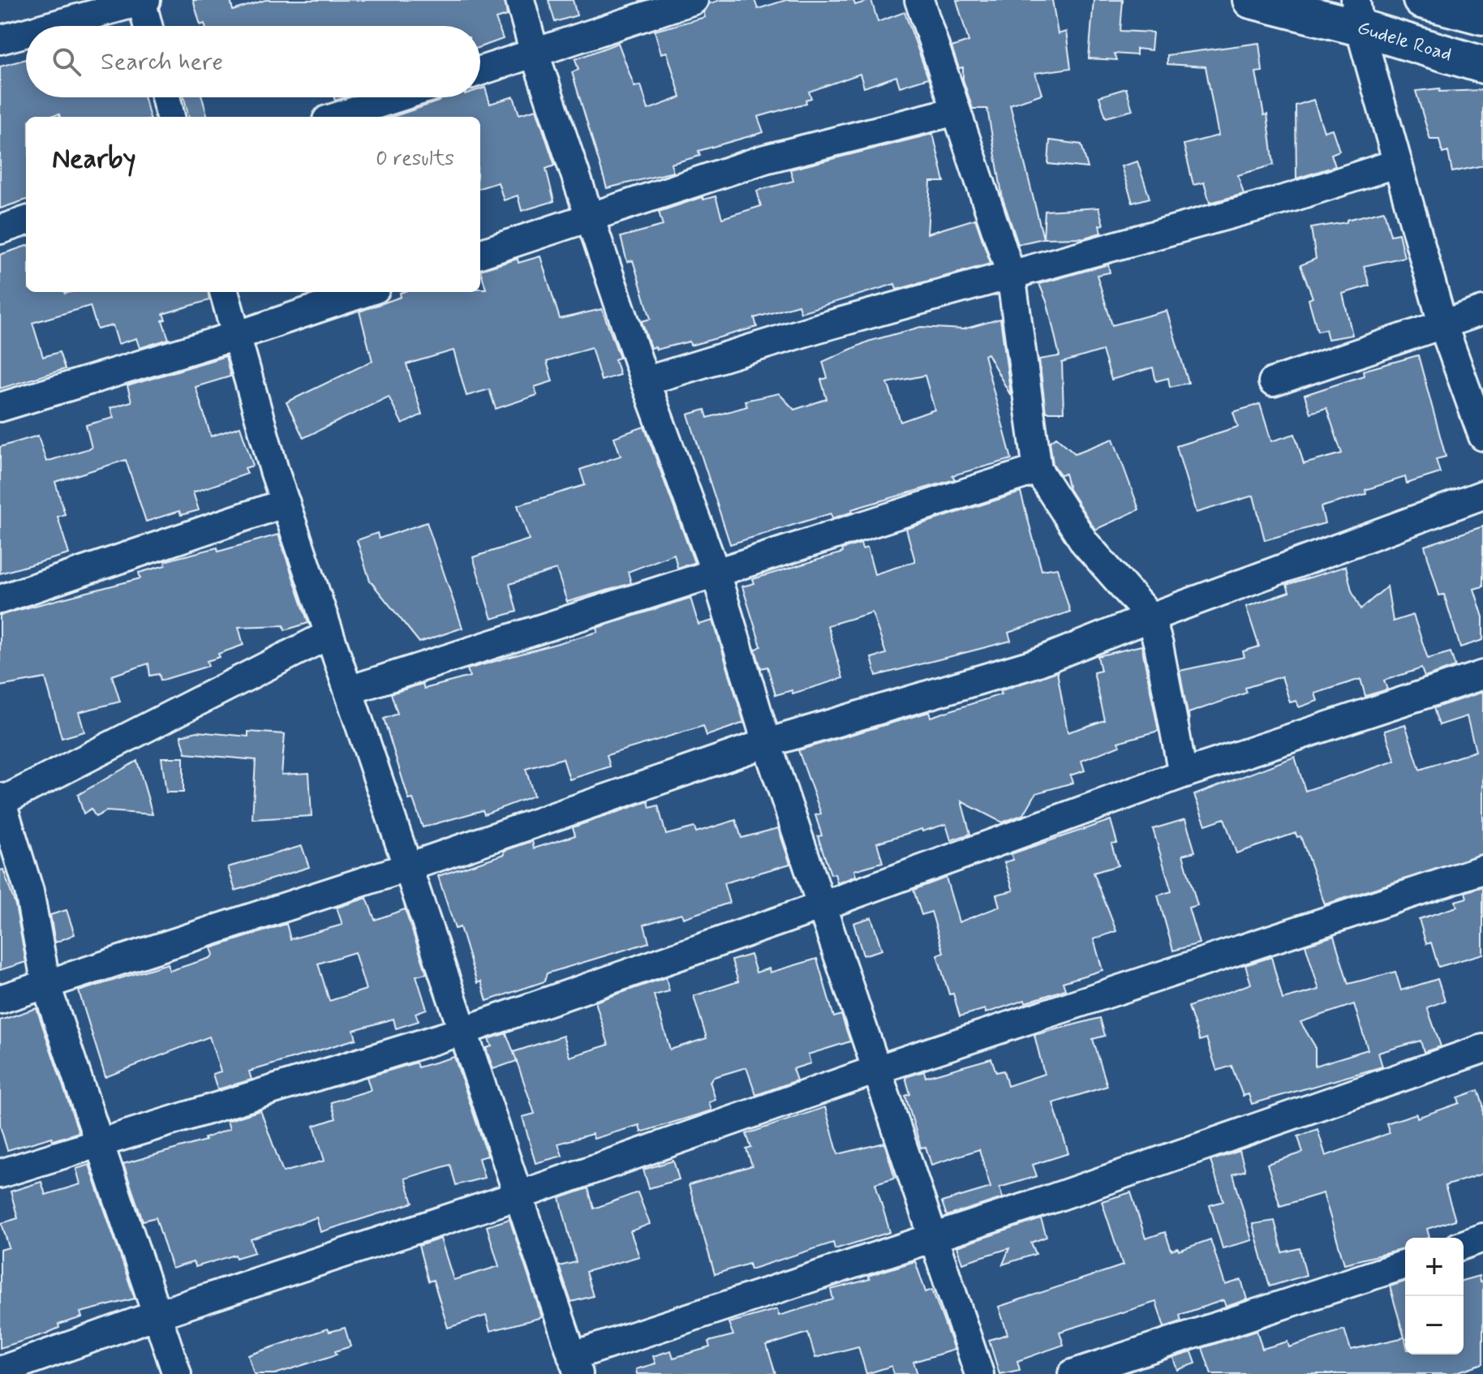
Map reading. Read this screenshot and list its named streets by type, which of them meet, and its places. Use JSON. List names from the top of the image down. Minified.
{"streets":{"highway":["Gudele Road"]},"page":{"search":"Search here","heading":["Nearby","0 results"],"map_buttons":["+","−"]}}
